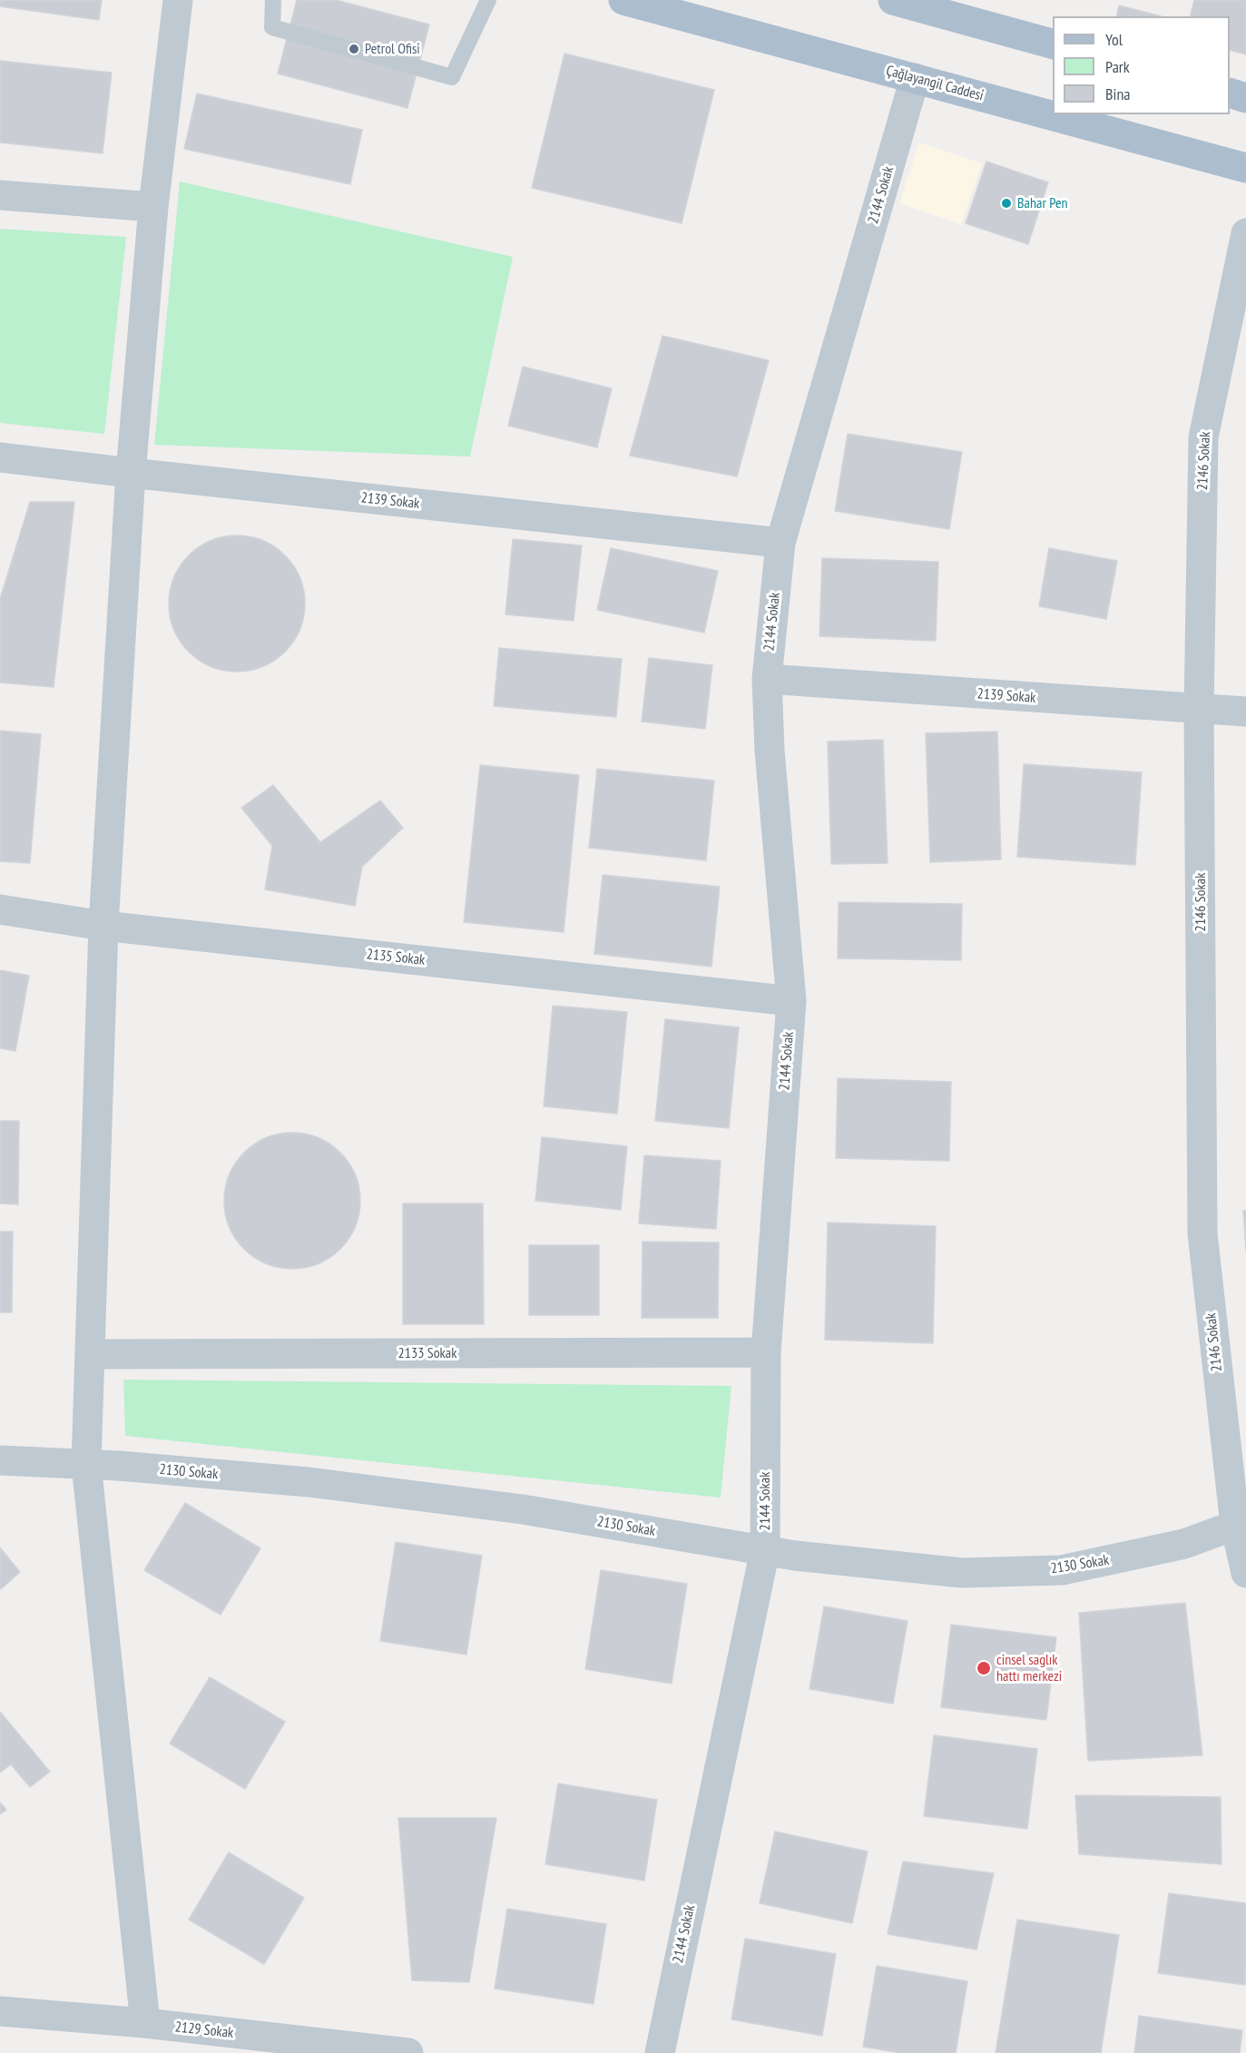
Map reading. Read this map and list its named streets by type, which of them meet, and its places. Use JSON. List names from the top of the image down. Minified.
{"streets":{"main road":["Çağlayangil Caddesi"],"street":["2144 Sokak","2146 Sokak","2139 Sokak","2135 Sokak","2133 Sokak","2130 Sokak","2129 Sokak"]},"crossings":[["Çağlayangil Caddesi","2144 Sokak"],["2144 Sokak","2139 Sokak"],["2144 Sokak","2135 Sokak"],["2144 Sokak","2133 Sokak"],["2144 Sokak","2130 Sokak"],["2146 Sokak","2139 Sokak"],["2146 Sokak","2130 Sokak"]],"places":["Petrol Ofisi","Bahar Pen","cinsel saglık hattı merkezi"],"legend":["Yol","Park","Bina"]}
